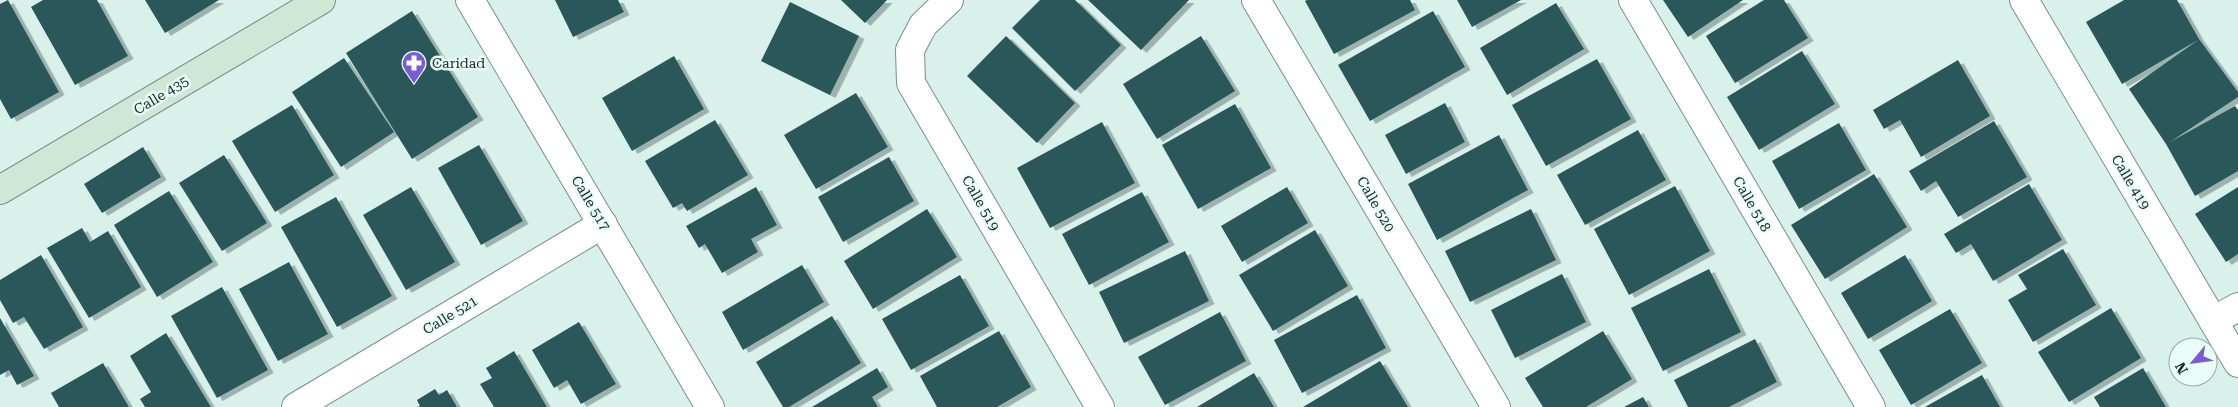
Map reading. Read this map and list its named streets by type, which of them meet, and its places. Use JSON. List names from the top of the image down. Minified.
{"streets":{"street":["Calle 435","Calle 419","Calle 517","Calle 519","Calle 520","Calle 518","Calle 521"]},"crossings":[["Calle 517","Calle 521"]],"places":{"pharmacy":["Caridad"]},"north":"bottom left"}
